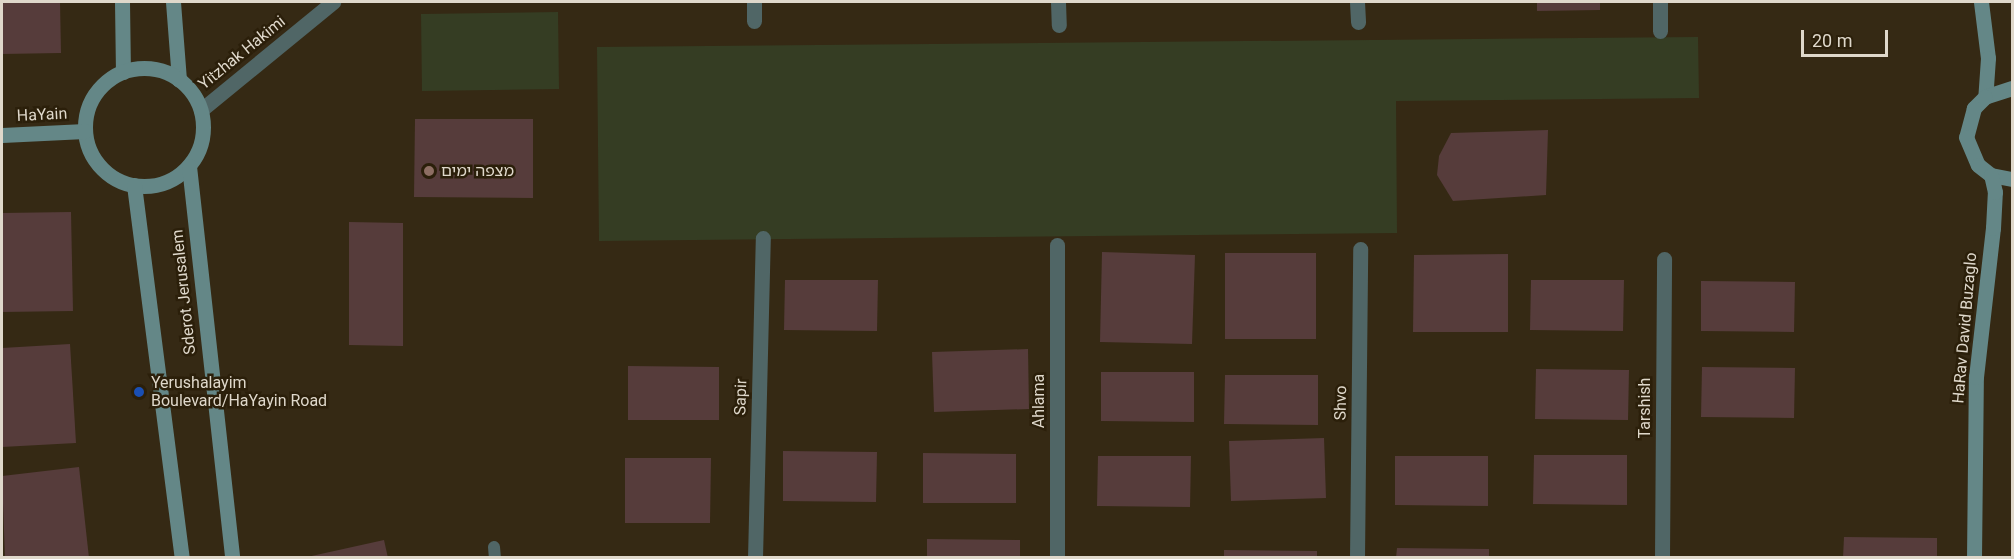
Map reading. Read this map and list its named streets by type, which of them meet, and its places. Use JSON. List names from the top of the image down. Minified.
{"streets":{"main road":["HaYain","Sderot Jerusalem","HaRav David Buzaglo"],"street":["Yitzhak Hakimi","Sapir","Ahlama","Shvo","Tarshish"]},"crossings":[["Yitzhak Hakimi","HaYain"],["Yitzhak Hakimi","Sderot Jerusalem"],["HaYain","Sderot Jerusalem"]],"places":["מצפה ימים","Yerushalayim Boulevard/HaYayin Road"],"scale_bar":"20 m"}
